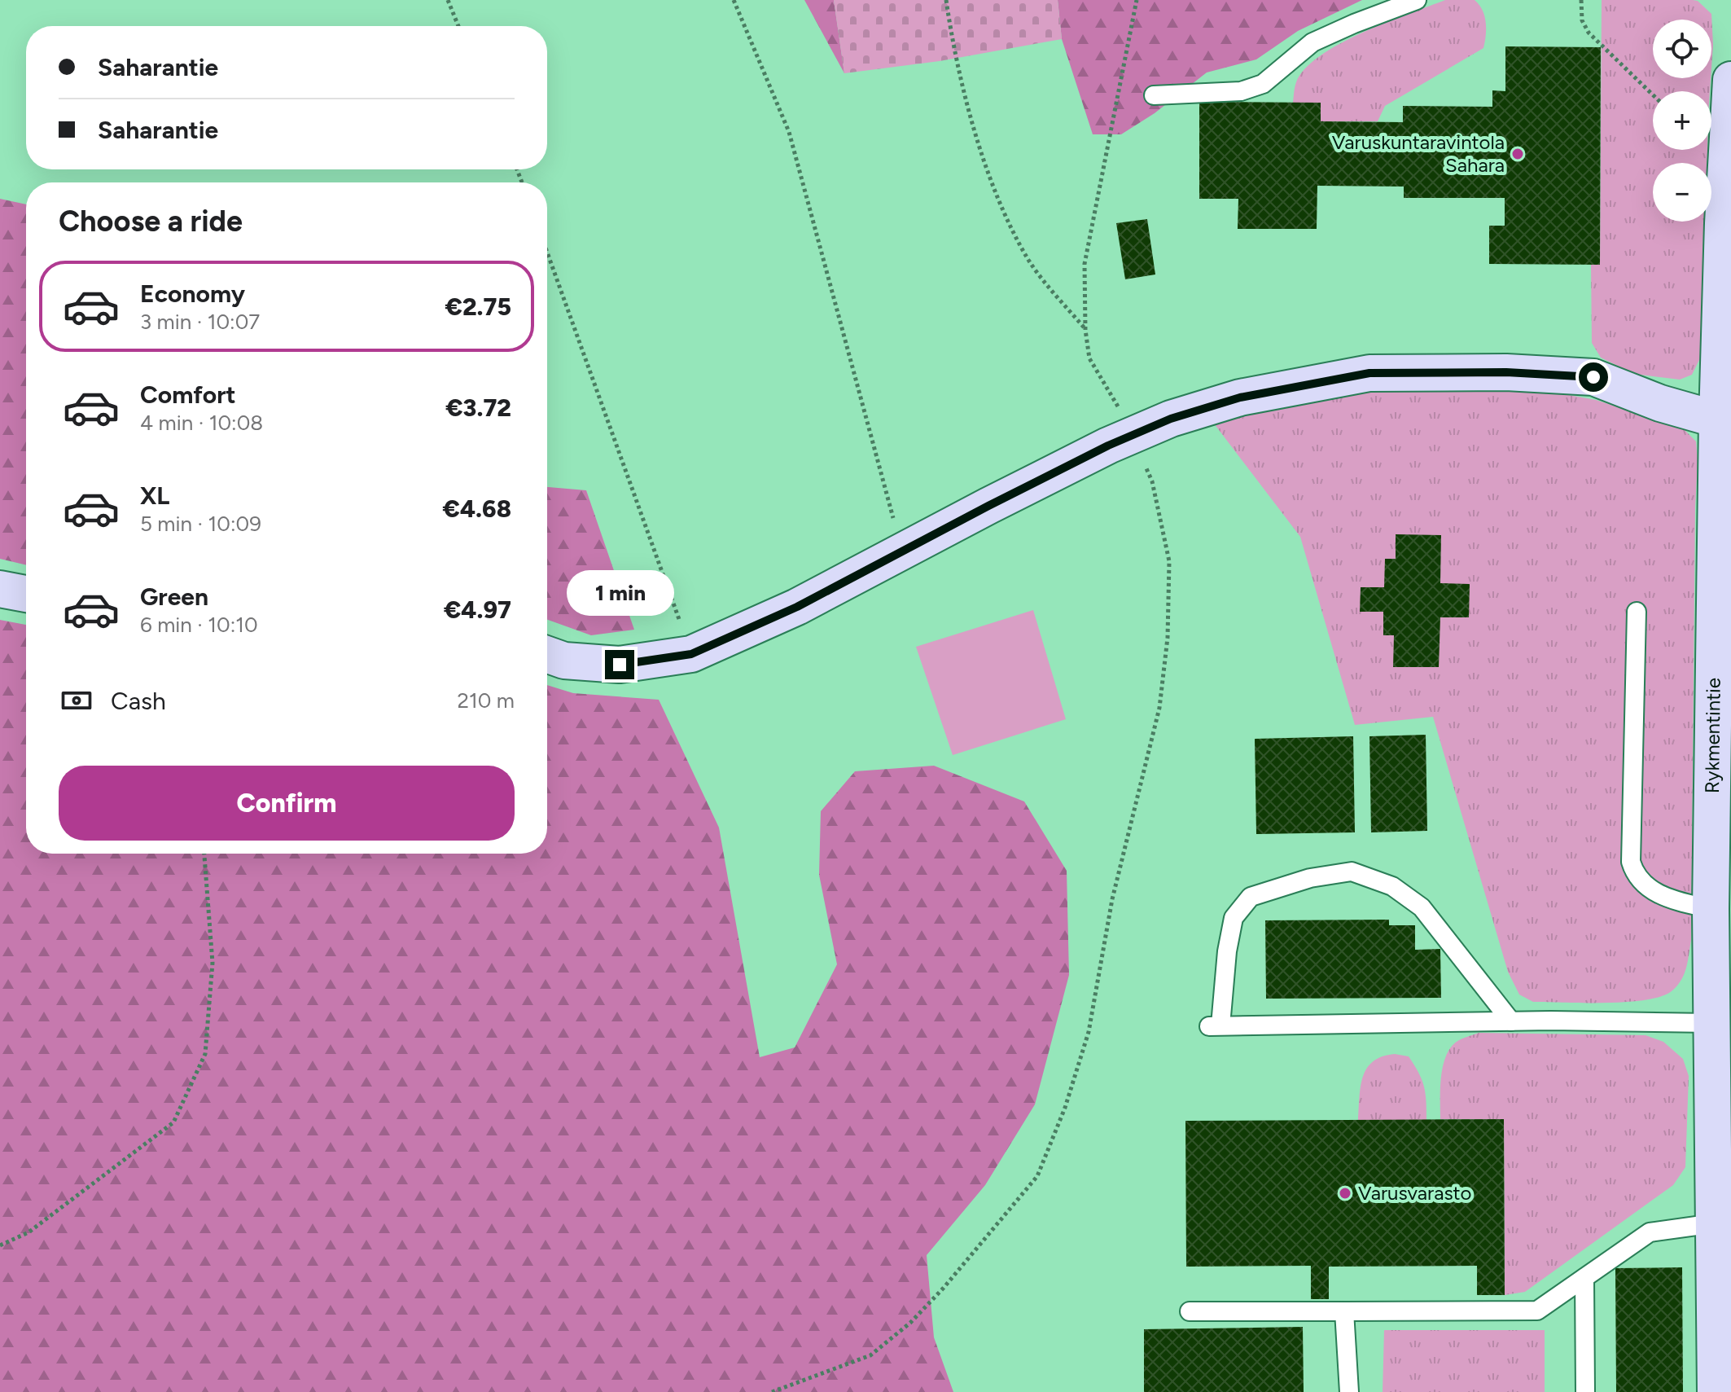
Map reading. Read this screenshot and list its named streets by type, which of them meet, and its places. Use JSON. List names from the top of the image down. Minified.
{"streets":{"street":["Rykmentintie"]},"places":["Varuskuntaravintola Sahara","Varusvarasto"],"page":{"map_buttons":["+","−"],"banner":["Saharantie","Saharantie"],"heading":"Choose a ride","list":[{"name":"Economy","note":"3 min · 10:07","value":"€2.75"},{"name":"Comfort","note":"4 min · 10:08","value":"€3.72"},{"name":"XL","note":"5 min · 10:09","value":"€4.68"},{"name":"Green","note":"6 min · 10:10","value":"€4.97"}],"bubble":"1 min","pay":["Cash","210 m"],"buttons":"Confirm"}}
